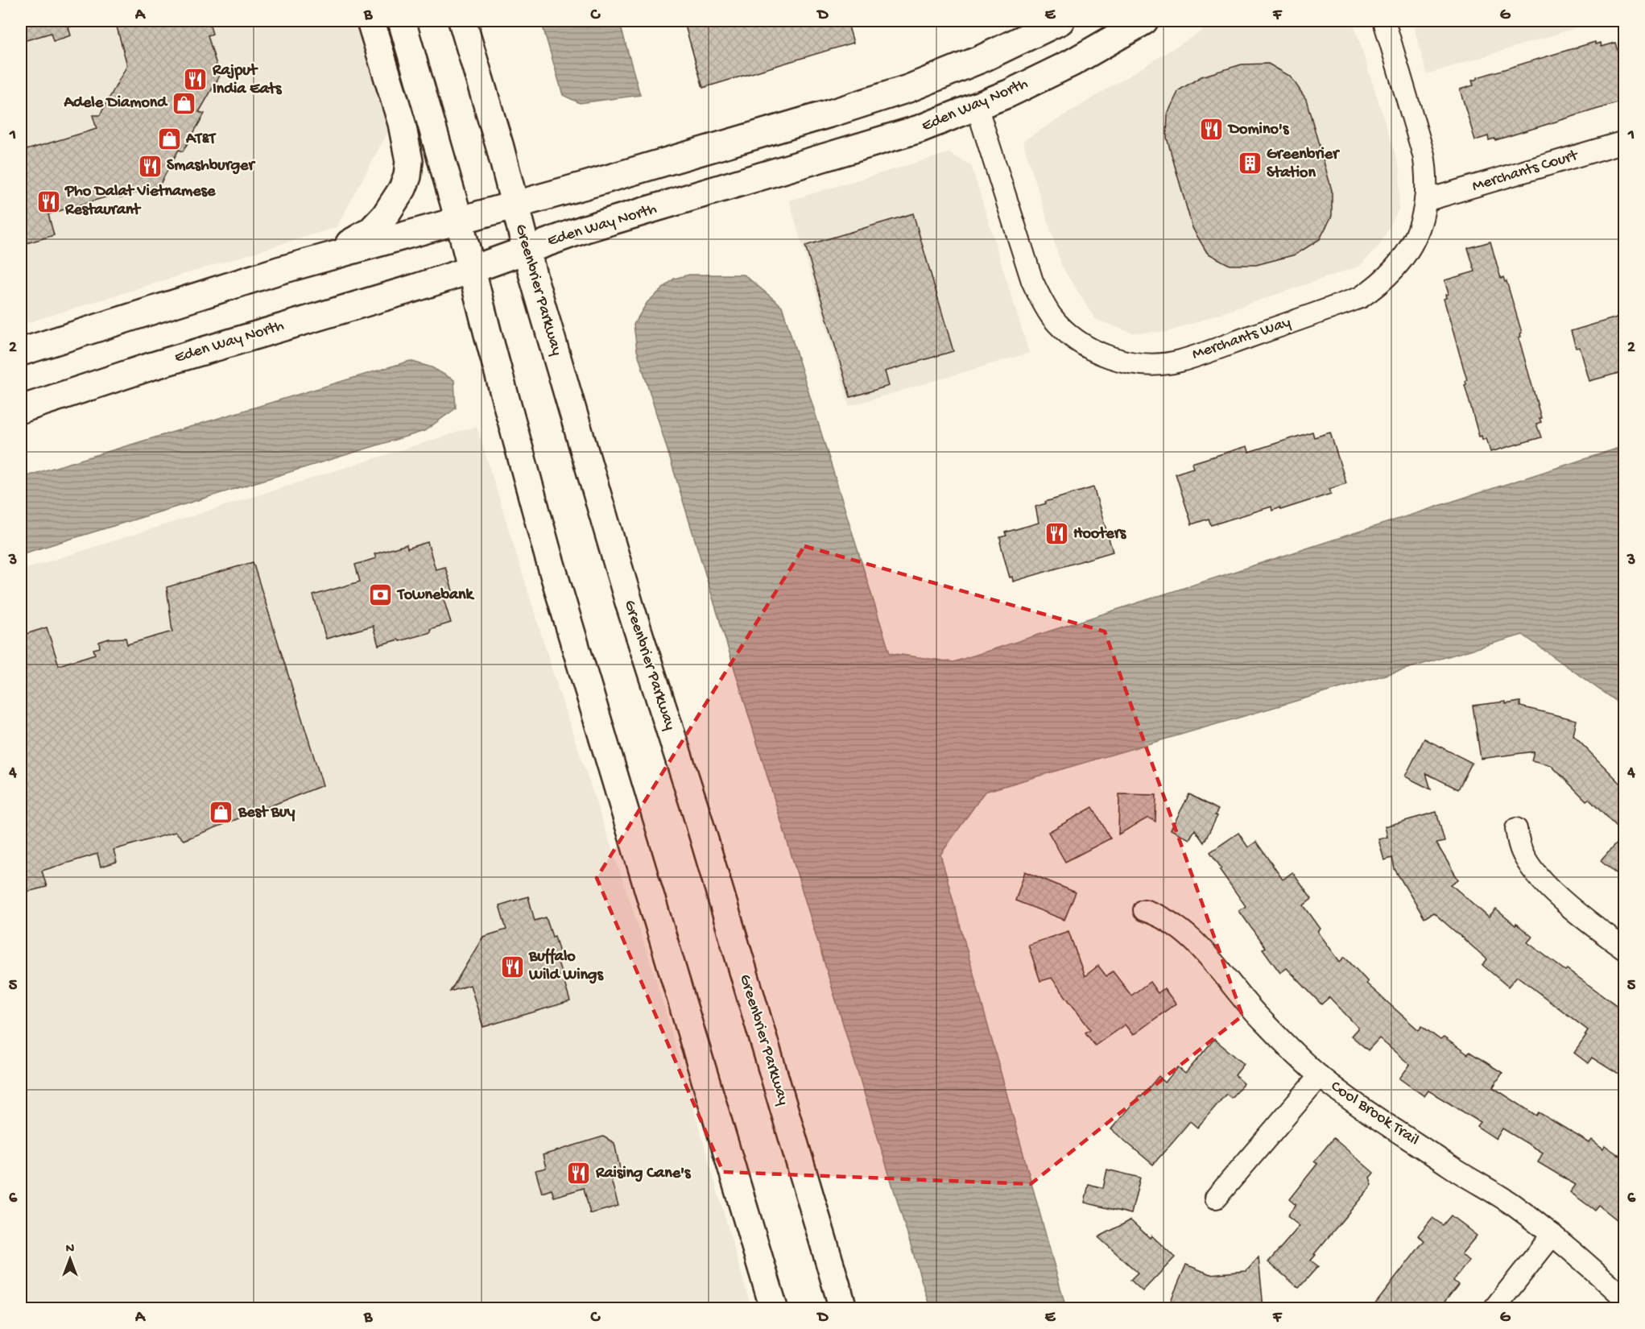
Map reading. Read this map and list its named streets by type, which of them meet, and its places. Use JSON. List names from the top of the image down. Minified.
{"streets":{"main road":["Eden Way North","Greenbrier Parkway"],"street":["Merchants Court","Merchants Way","Cool Brook Trail"]},"crossings":[["Eden Way North","Greenbrier Parkway"],["Eden Way North","Merchants Way"],["Merchants Court","Merchants Way"]],"places":{"restaurant":["Rajput India Eats","Domino's","Smashburger","Pho Dalat Vietnamese Restaurant","Hooters","Buffalo Wild Wings","Raising Cane's"],"shop":["Adele Diamond","AT&T","Best Buy"],"building":["Greenbrier Station"],"bank":["Townebank"]},"north":"top","grid":{"columns":["A","B","C","D","E","F","G"],"rows":["1","2","3","4","5","6"]}}
